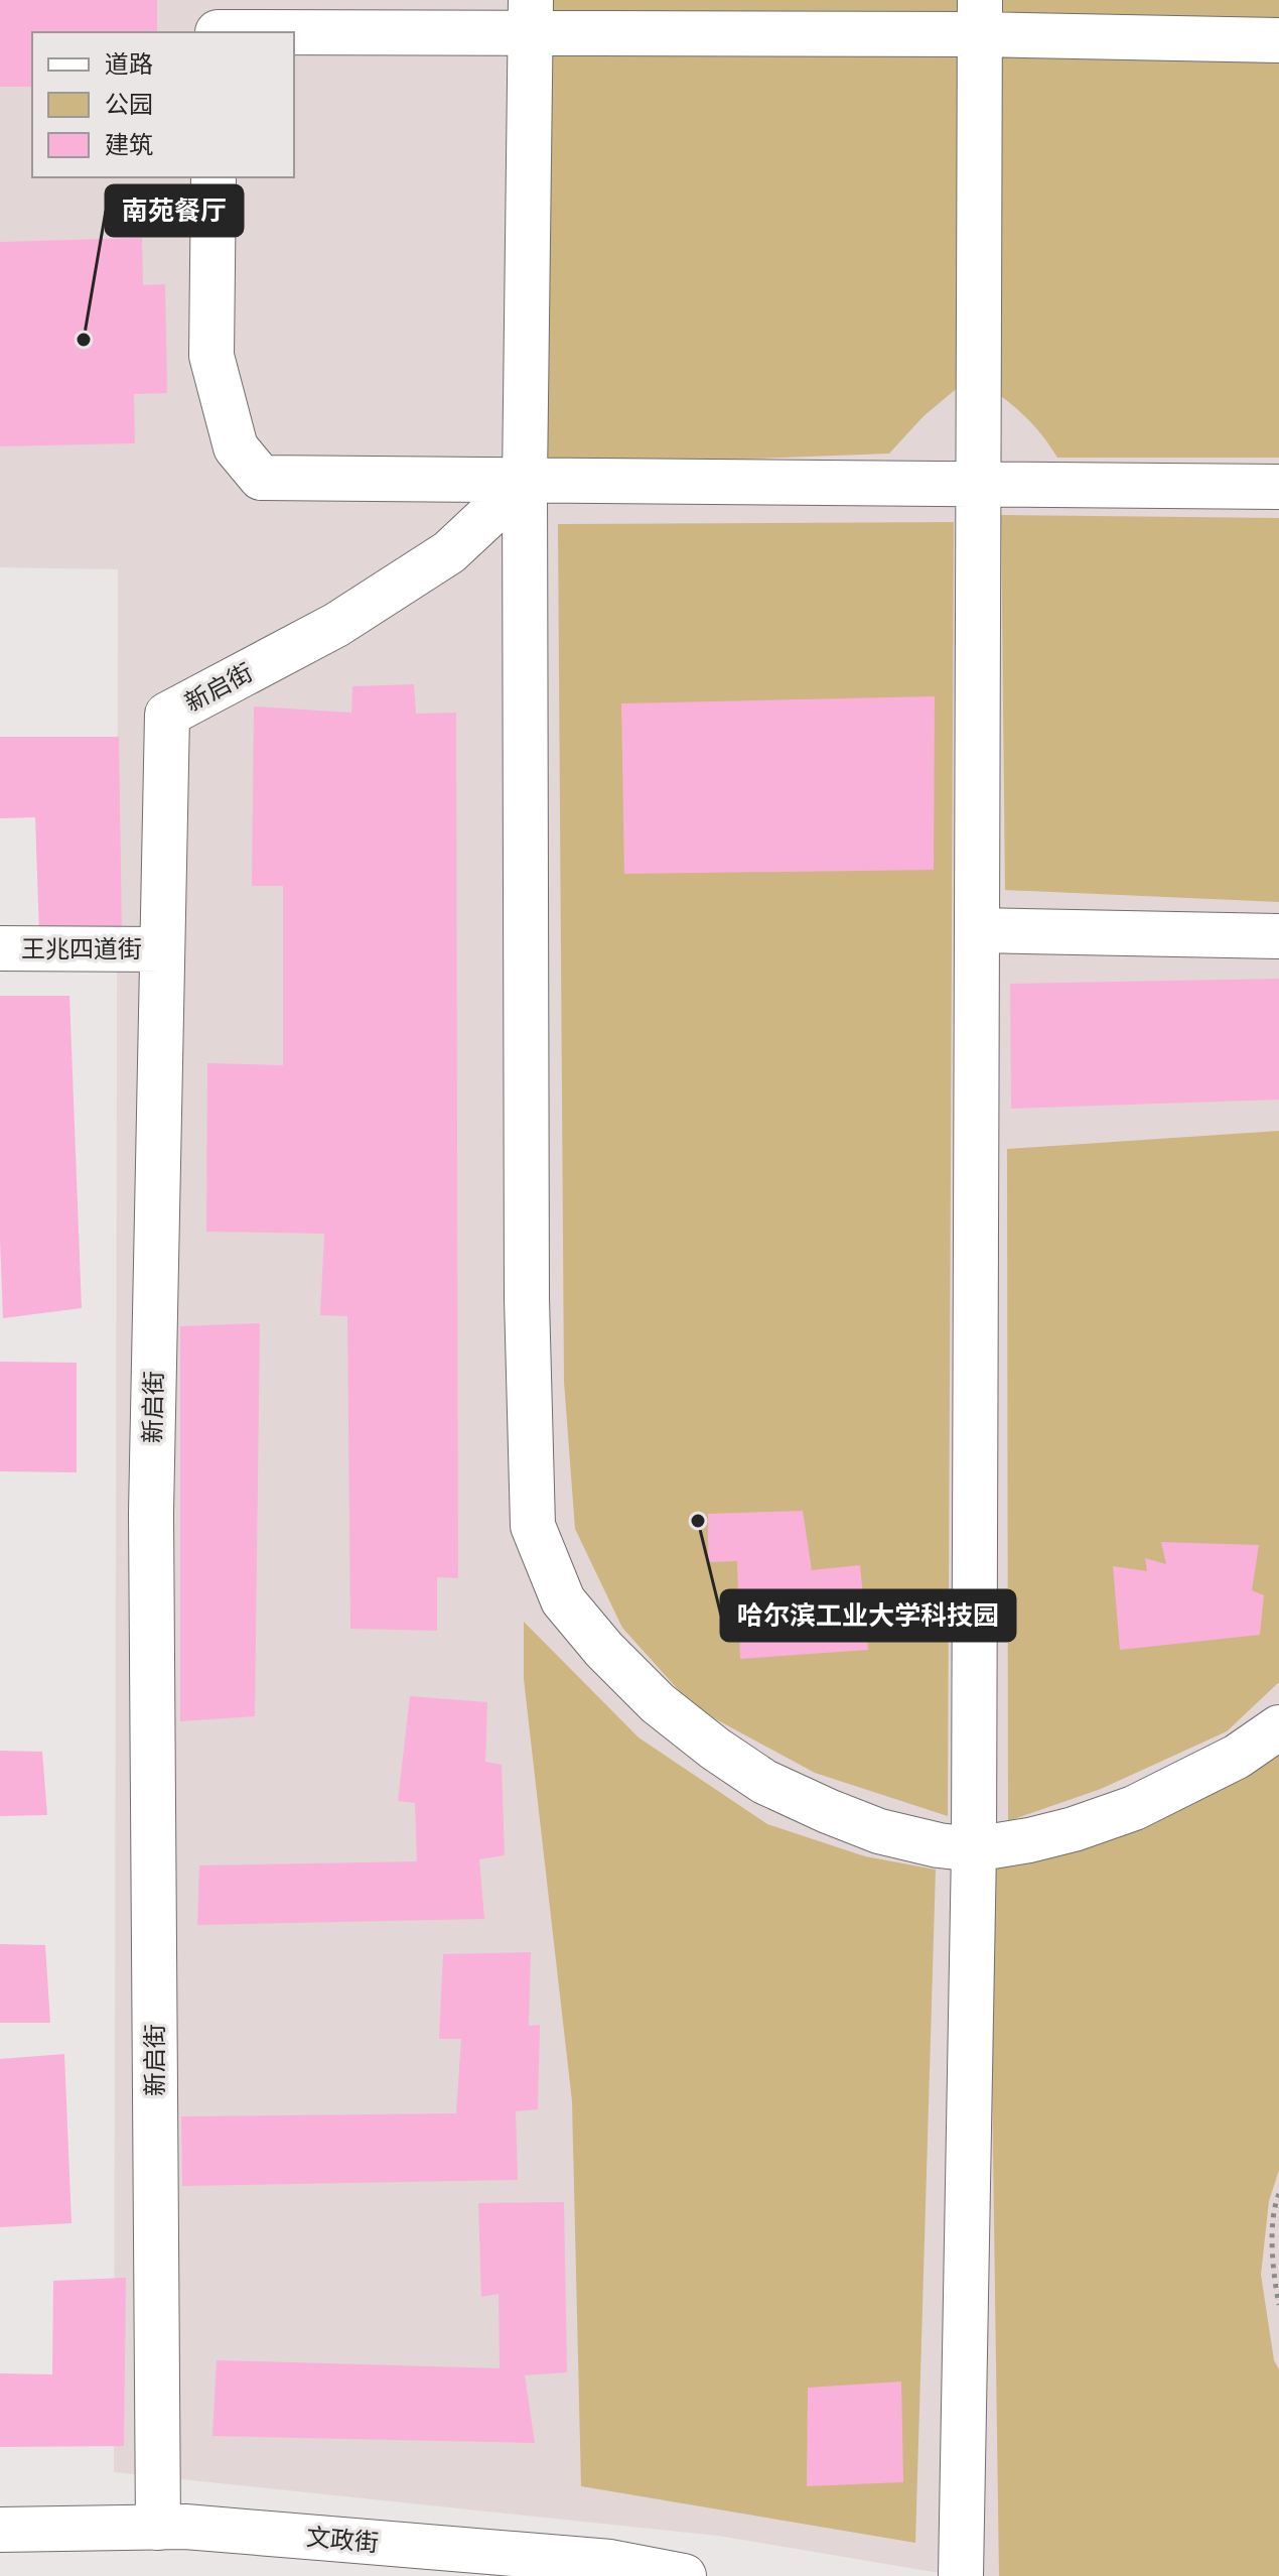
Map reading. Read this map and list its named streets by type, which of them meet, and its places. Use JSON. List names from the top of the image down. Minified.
{"streets":{"street":["新启街","王兆四道街","文政街"]},"crossings":[["新启街","王兆四道街"],["新启街","文政街"]],"places":["南苑餐厅","哈尔滨工业大学科技园"],"legend":["道路","公园","建筑"]}
